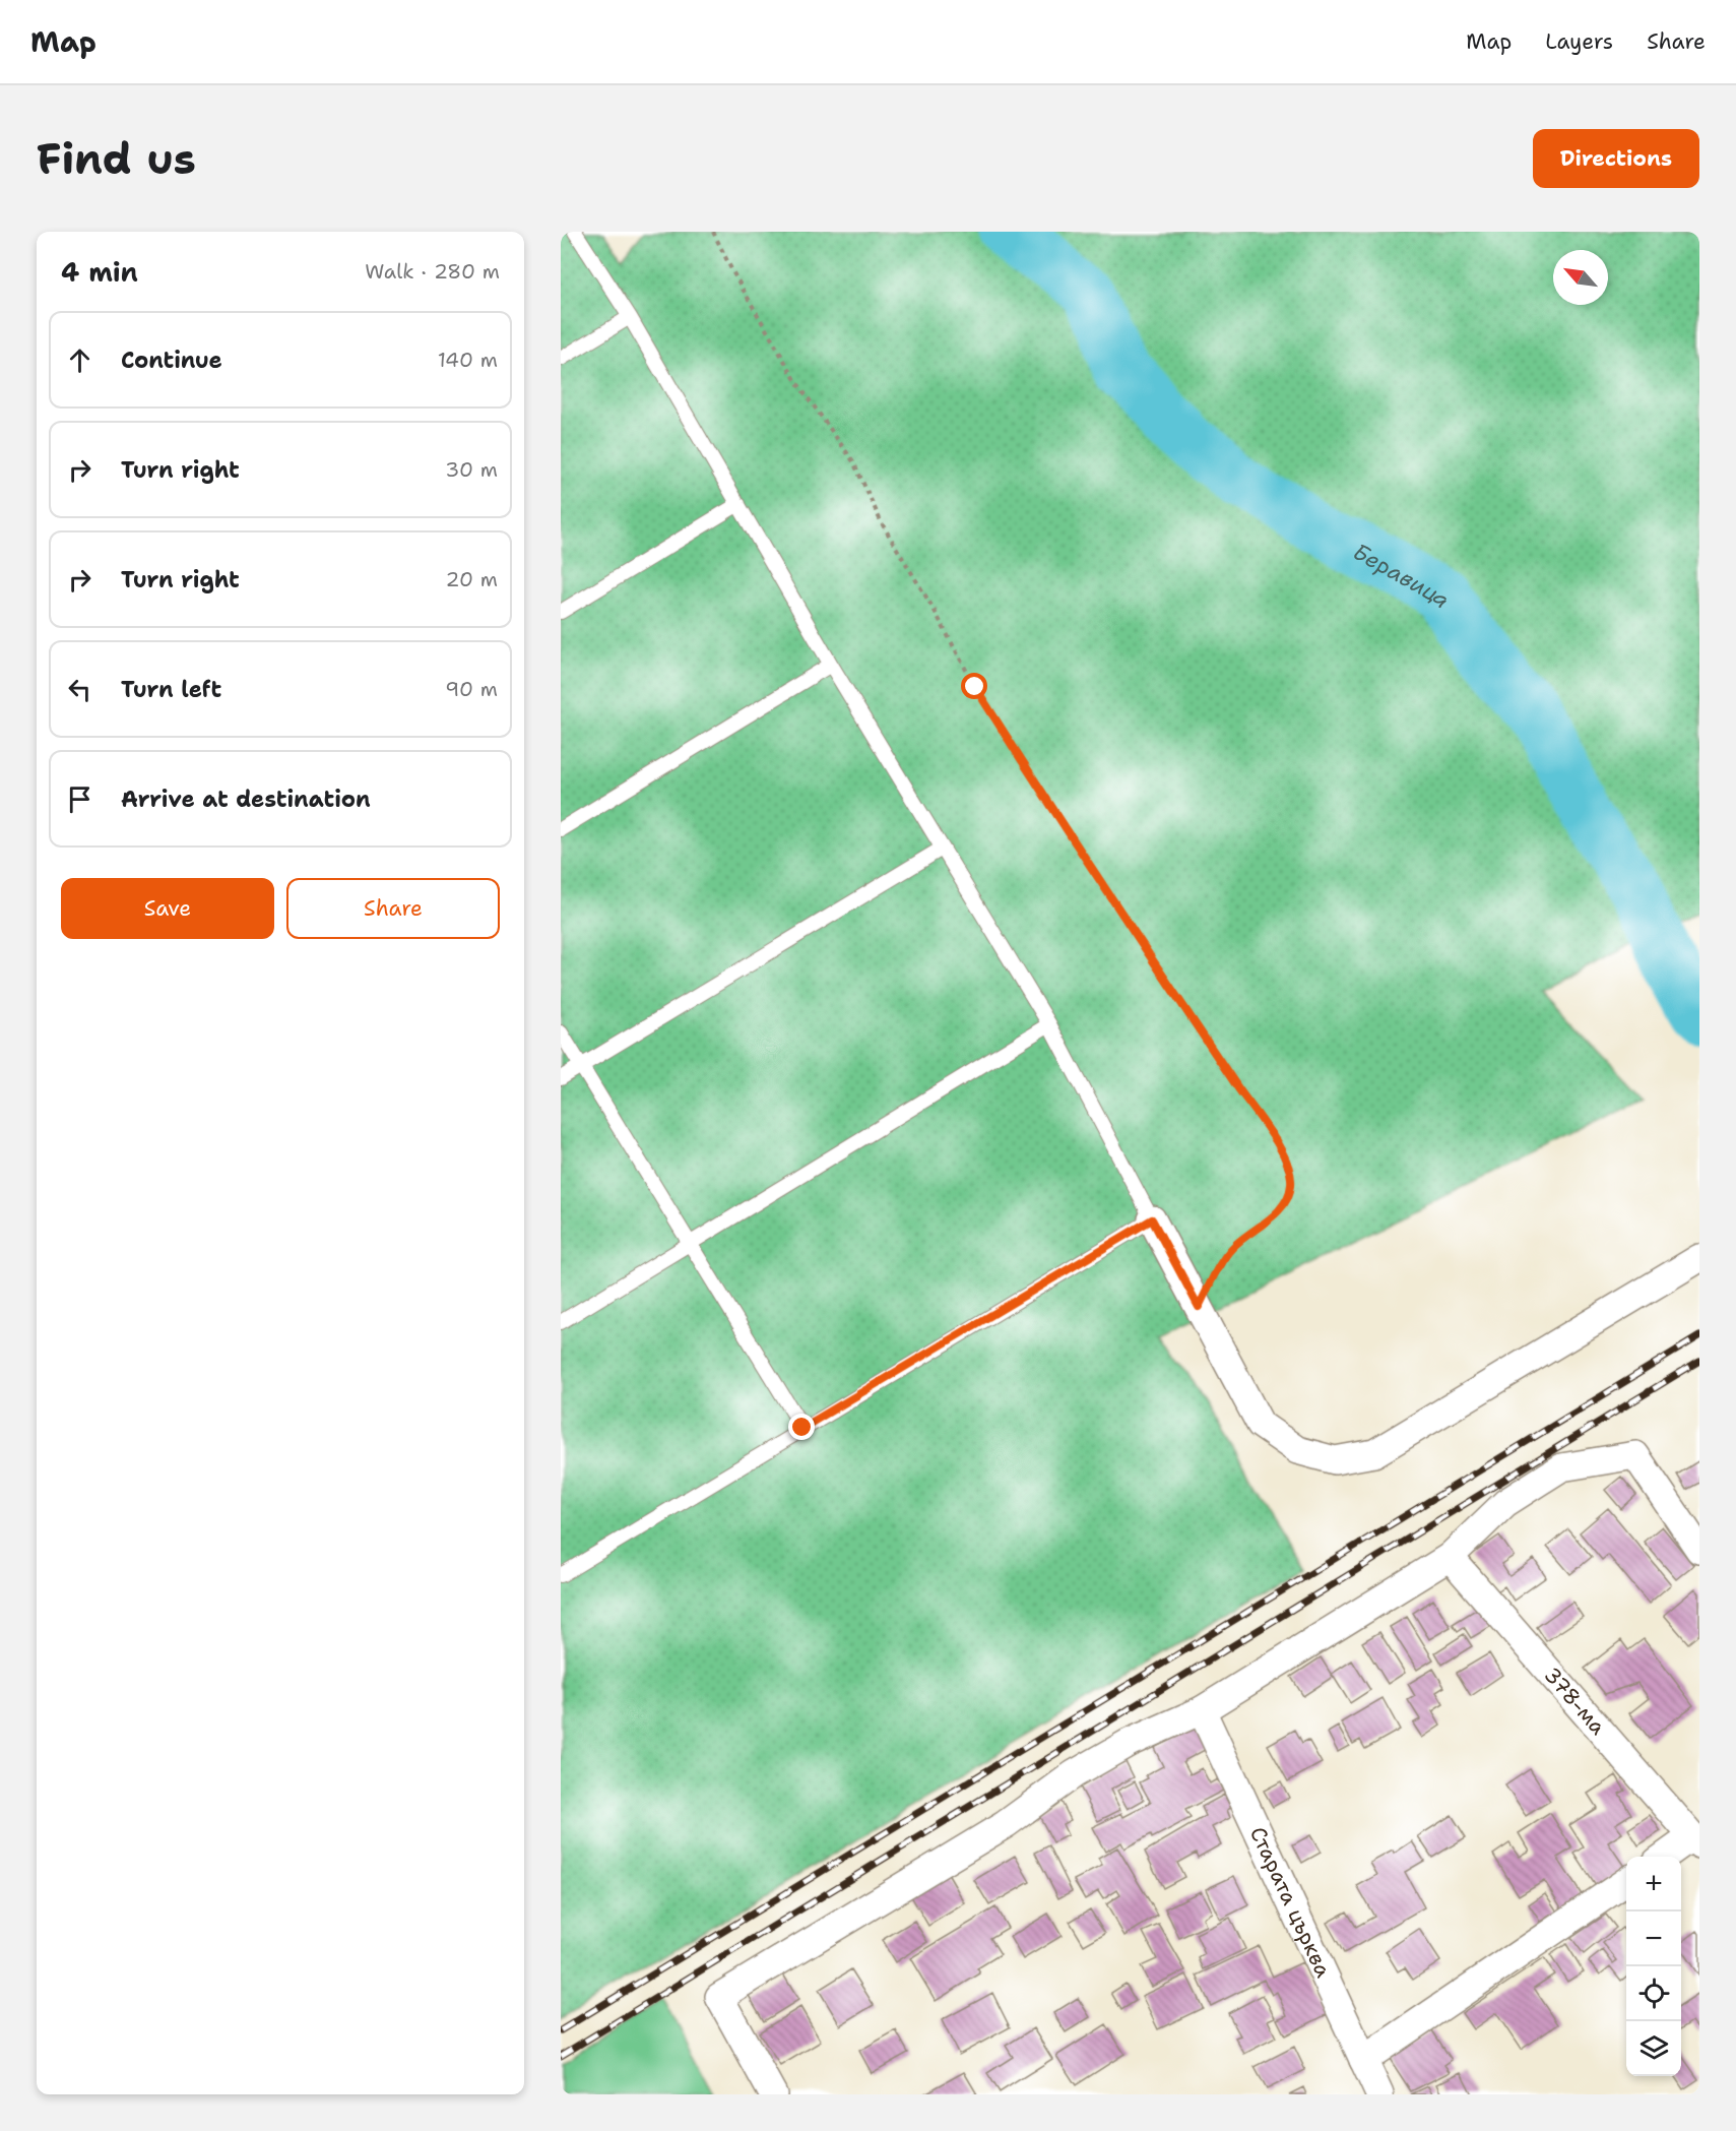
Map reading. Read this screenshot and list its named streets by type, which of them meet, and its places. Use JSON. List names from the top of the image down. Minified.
{"streets":{"street":["378-ма","Старата църква"]},"water":["Беравица"],"north":"top left","page":{"header":"Map","nav":["Map","Layers","Share"],"buttons":["Directions",["Save","Share"]],"title":"Find us","heading":["4 min","Walk · 280 m"],"list":[["Continue","140 m"],["Turn right","30 m"],["Turn right","20 m"],["Turn left","90 m"],"Arrive at destination"],"map_buttons":["+","−"]}}
